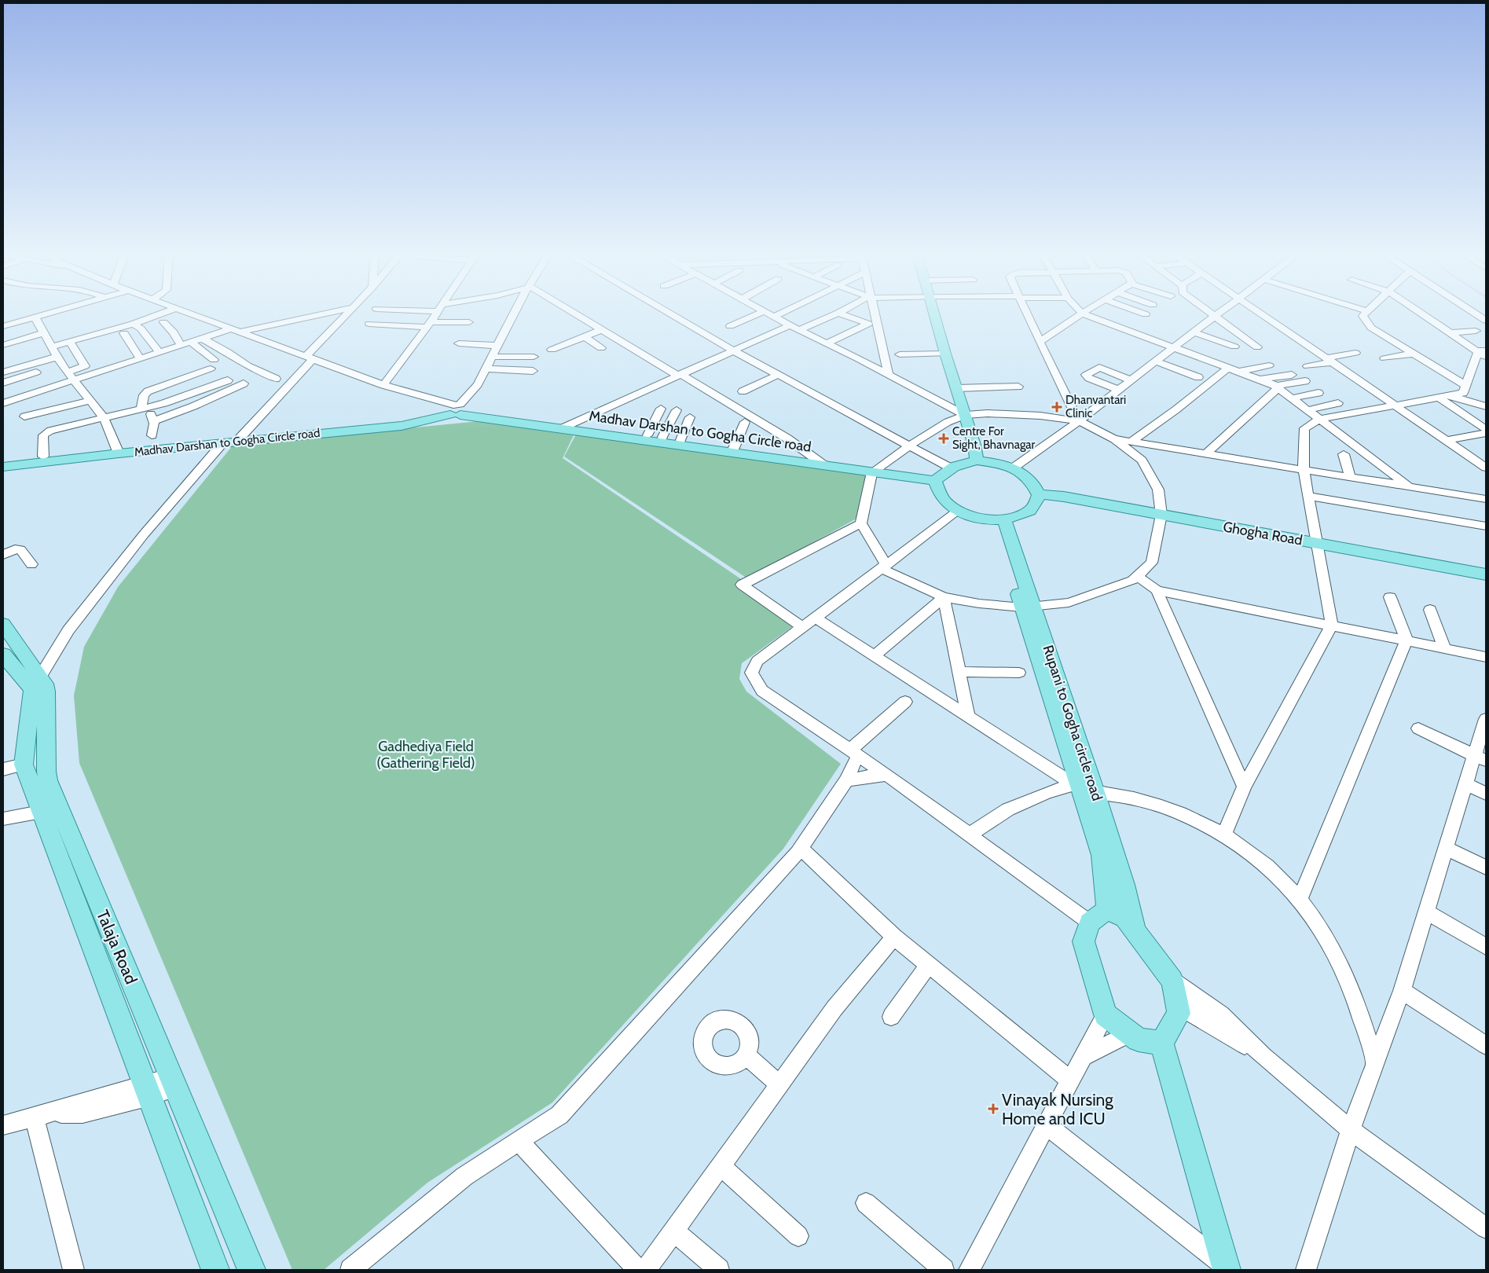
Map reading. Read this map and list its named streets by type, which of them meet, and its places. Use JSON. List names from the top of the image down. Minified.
{"streets":{"main road":["Madhav Darshan to Gogha Circle road","Ghogha Road","Rupani to Gogha circle road","Talaja Road"]},"crossings":[["Madhav Darshan to Gogha Circle road","Ghogha Road"],["Madhav Darshan to Gogha Circle road","Rupani to Gogha circle road"],["Ghogha Road","Rupani to Gogha circle road"]],"parks":["Gadhediya Field (Gathering Field)"],"places":{"health":["Dhanvantari Clinic","Centre For Sight, Bhavnagar","Vinayak Nursing Home and ICU"]}}
